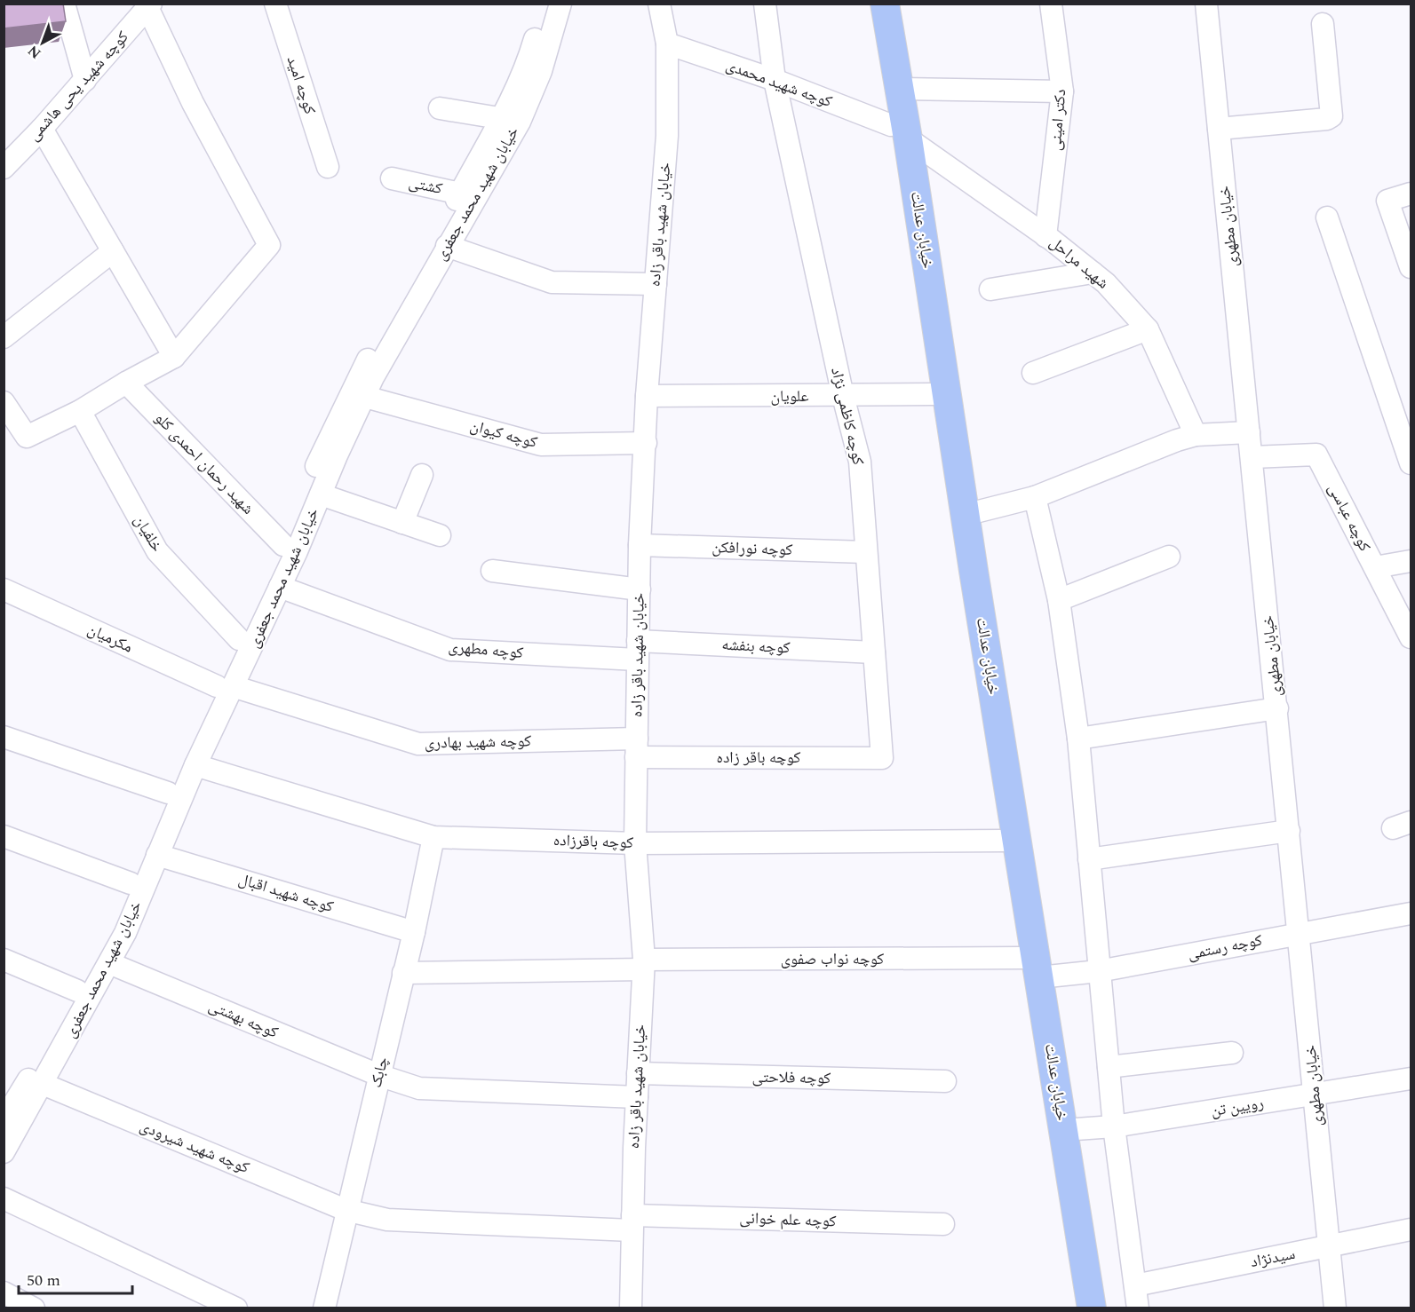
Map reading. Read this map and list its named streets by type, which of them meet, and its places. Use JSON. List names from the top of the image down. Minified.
{"streets":{"main road":["خیابان عدالت"],"street":["کوچه شهید محمدی","کوچه امید","کوچه شهید یحی هاشمی","دکتر امینی","کشتی","خیابان شهید محمد جعفری","خیابان شهید باقر زاده","خیابان مطهری","شهید مراحل","علویان","کوچه کاظمی نژاد","کوچه کیوان","شهید رحمان احمدی کلو","کوچه عباسی","خلفیان","کوچه نورافکن","مکرمیان","کوچه بنفشه","کوچه مطهری","کوچه شهید بهادری","کوچه باقر زاده","کوچه باقرزاده","کوچه شهید اقبال","کوچه رستمی","کوچه نواب صفوی","کوچه بهشتی","چابک","کوچه فلاحتی","رویین تن","کوچه شهید شیرودی","کوچه علم خوانی","سیدنژاد"]},"crossings":[["کوچه شهید محمدی","خیابان شهید باقر زاده"],["کوچه شهید محمدی","خیابان عدالت"],["کوچه شهید محمدی","شهید مراحل"],["کوچه شهید محمدی","کوچه کاظمی نژاد"],["دکتر امینی","شهید مراحل"],["کشتی","خیابان شهید محمد جعفری"],["خیابان شهید محمد جعفری","کوچه کیوان"],["خیابان شهید محمد جعفری","شهید رحمان احمدی کلو"],["خیابان شهید محمد جعفری","خلفیان"],["خیابان شهید محمد جعفری","مکرمیان"],["خیابان شهید محمد جعفری","کوچه مطهری"],["خیابان شهید محمد جعفری","کوچه شهید بهادری"],["خیابان شهید محمد جعفری","کوچه باقرزاده"],["خیابان شهید محمد جعفری","کوچه شهید اقبال"],["خیابان شهید محمد جعفری","کوچه بهشتی"],["خیابان شهید محمد جعفری","کوچه شهید شیرودی"],["خیابان شهید باقر زاده","علویان"],["خیابان شهید باقر زاده","کوچه کیوان"],["خیابان شهید باقر زاده","کوچه نورافکن"],["خیابان شهید باقر زاده","کوچه بنفشه"],["خیابان شهید باقر زاده","کوچه مطهری"],["خیابان شهید باقر زاده","کوچه شهید بهادری"],["خیابان شهید باقر زاده","کوچه باقر زاده"],["خیابان شهید باقر زاده","کوچه باقرزاده"],["خیابان شهید باقر زاده","کوچه نواب صفوی"],["خیابان شهید باقر زاده","کوچه بهشتی"],["خیابان شهید باقر زاده","کوچه فلاحتی"],["خیابان شهید باقر زاده","کوچه شهید شیرودی"],["خیابان شهید باقر زاده","کوچه علم خوانی"],["خیابان مطهری","کوچه عباسی"],["خیابان مطهری","کوچه رستمی"],["خیابان مطهری","رویین تن"],["خیابان مطهری","سیدنژاد"],["خیابان عدالت","شهید مراحل"],["خیابان عدالت","علویان"],["خیابان عدالت","کوچه باقرزاده"],["خیابان عدالت","کوچه رستمی"],["خیابان عدالت","کوچه نواب صفوی"],["خیابان عدالت","رویین تن"],["علویان","کوچه کاظمی نژاد"],["کوچه کاظمی نژاد","کوچه نورافکن"],["کوچه کاظمی نژاد","کوچه بنفشه"],["کوچه کاظمی نژاد","کوچه باقر زاده"],["مکرمیان","کوچه شهید بهادری"],["کوچه بنفشه","کوچه مطهری"],["کوچه شهید بهادری","کوچه باقر زاده"],["کوچه باقرزاده","چابک"],["کوچه شهید اقبال","چابک"],["کوچه رستمی","کوچه نواب صفوی"],["کوچه نواب صفوی","چابک"],["کوچه بهشتی","چابک"],["چابک","کوچه شهید شیرودی"],["کوچه شهید شیرودی","کوچه علم خوانی"]],"scale_bar":"50 m","north":"bottom left"}
